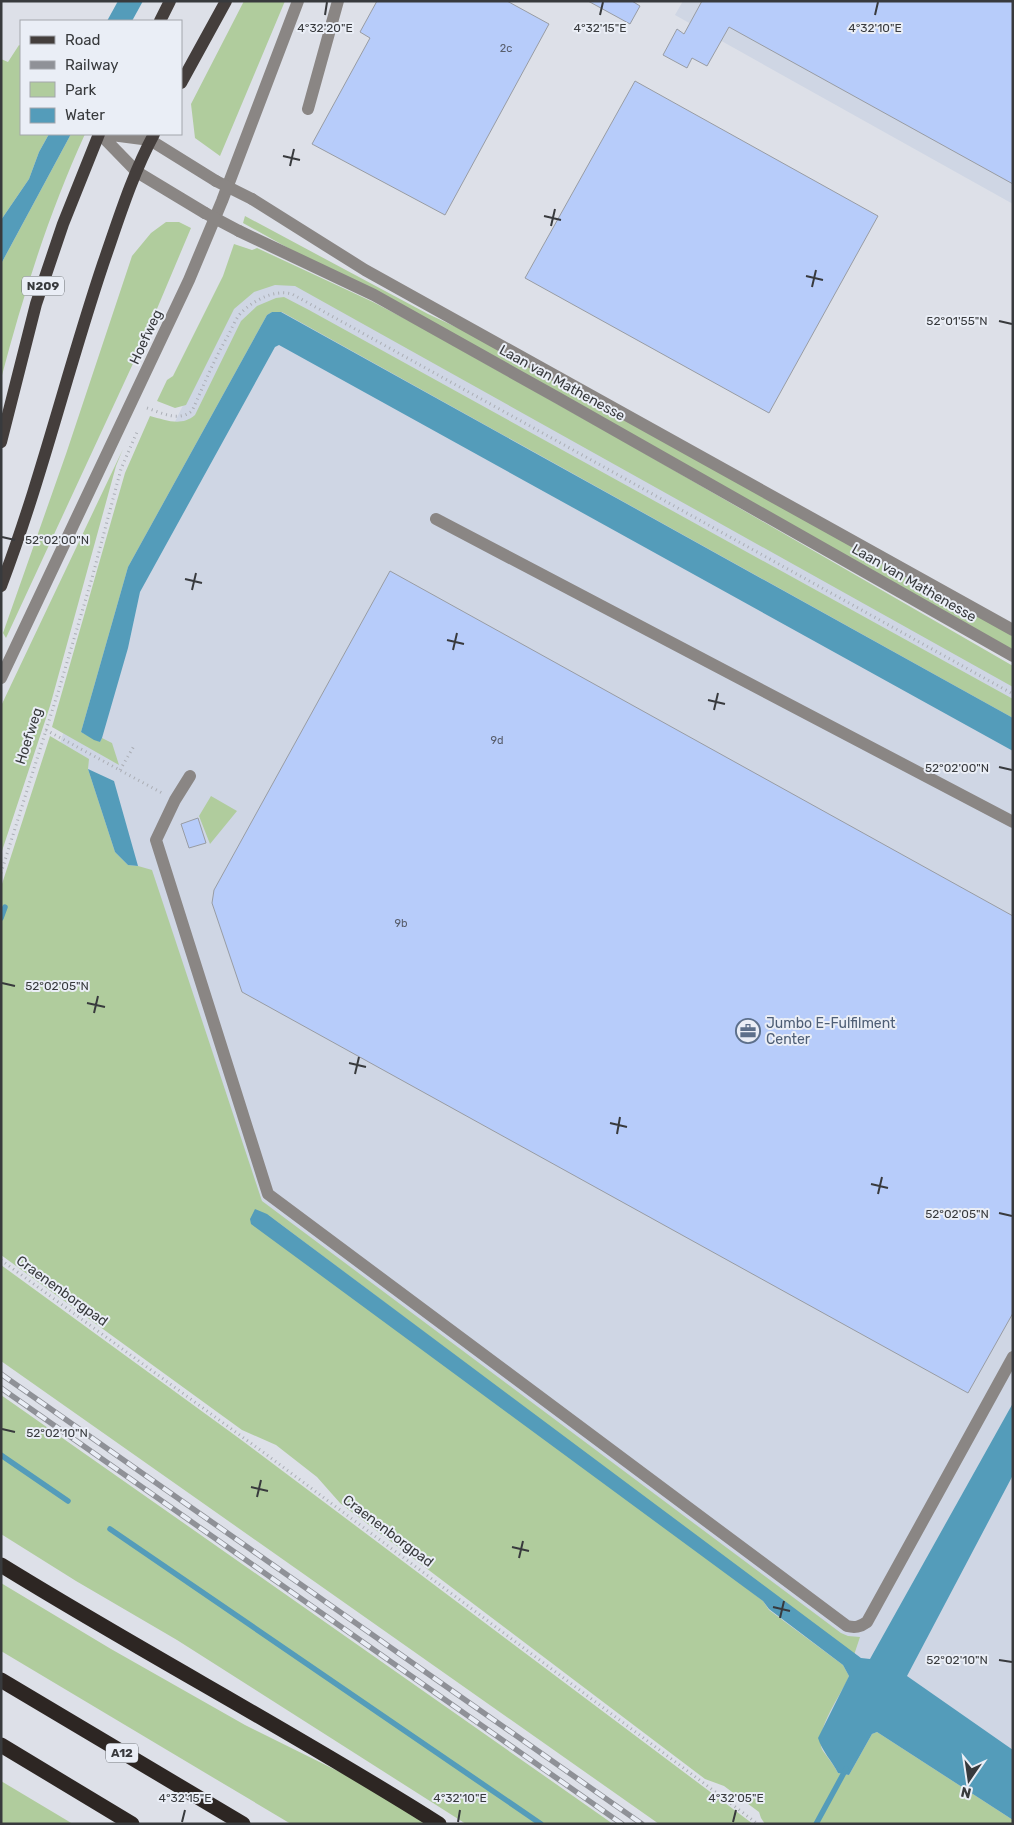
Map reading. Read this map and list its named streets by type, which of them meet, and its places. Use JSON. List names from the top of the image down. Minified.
{"streets":{"highway":["A12"],"main road":["N209"],"street":["Hoefweg","Laan van Mathenesse"],"path":["Craenenborgpad"]},"places":{"office":["Jumbo E-Fulfilment Center"]},"house_numbers":["2c","9d","9b"],"legend":["Road","Railway","Park","Water"],"north":"bottom","coordinates":["4°32'20\"E","4°32'15\"E","4°32'10\"E","52°01'55\"N","52°02'00\"N","52°02'05\"N","52°02'10\"N","4°32'05\"E"]}
